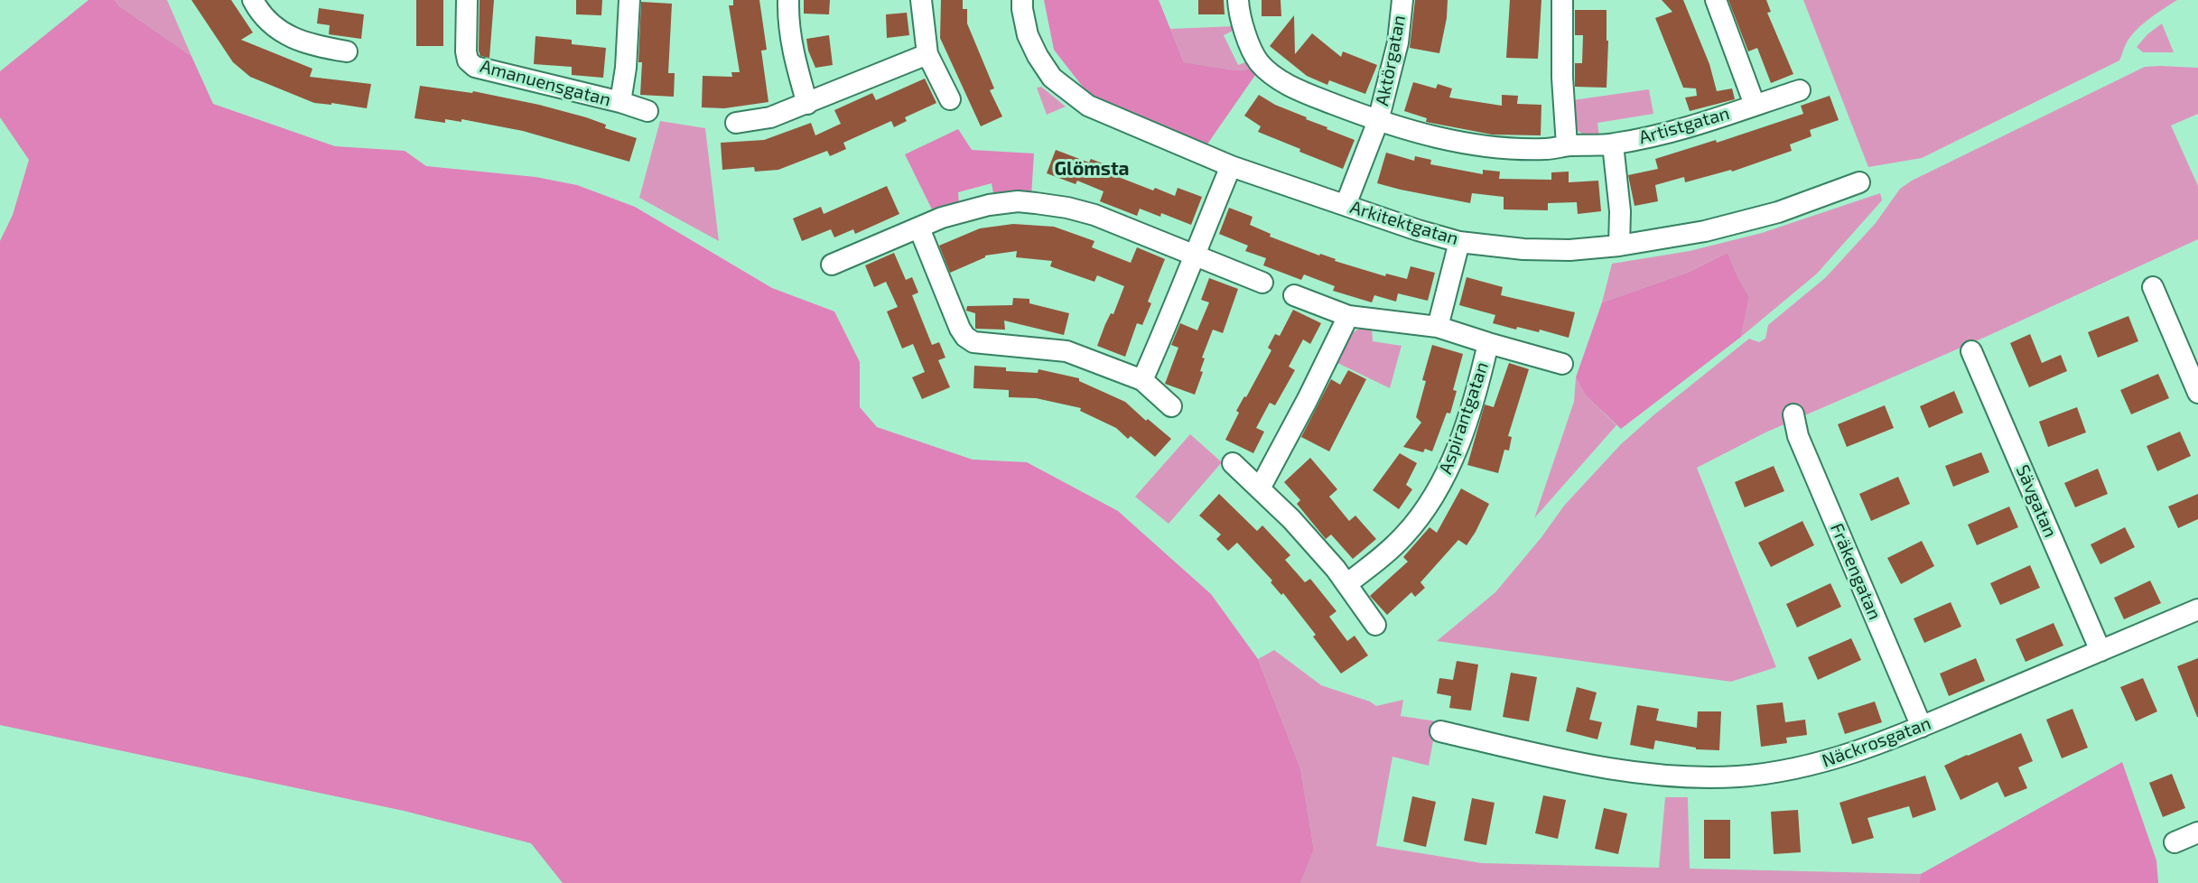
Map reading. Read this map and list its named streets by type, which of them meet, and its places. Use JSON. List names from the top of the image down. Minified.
{"streets":{"street":["Aktörgatan","Amanuensgatan","Artistgatan","Arkitektgatan","Aspirantgatan","Sävgatan","Fräkengatan","Näckrosgatan"]},"crossings":[["Aktörgatan","Artistgatan"],["Aktörgatan","Arkitektgatan"],["Sävgatan","Näckrosgatan"],["Fräkengatan","Näckrosgatan"]],"districts":["Glömsta"]}
